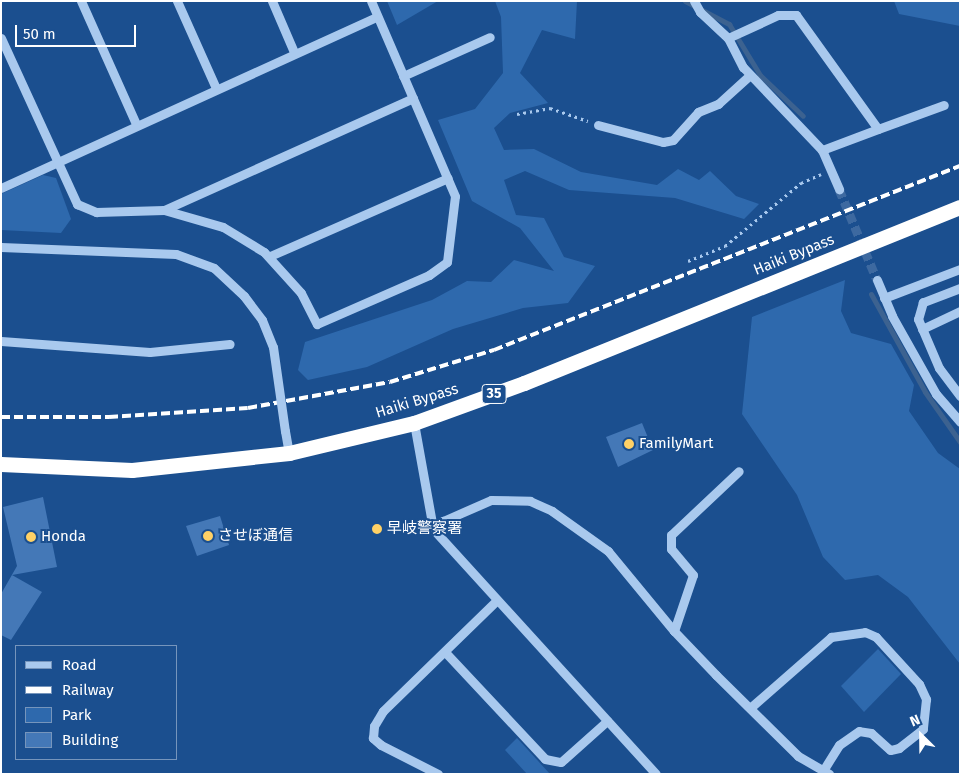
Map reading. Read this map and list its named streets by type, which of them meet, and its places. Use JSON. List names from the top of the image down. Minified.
{"streets":{"highway":["Haiki Bypass","35"]},"places":["FamilyMart","早岐警察署","させぼ通信","Honda"],"legend":["Road","Railway","Park","Building"],"scale_bar":"50 m","north":"top left"}
